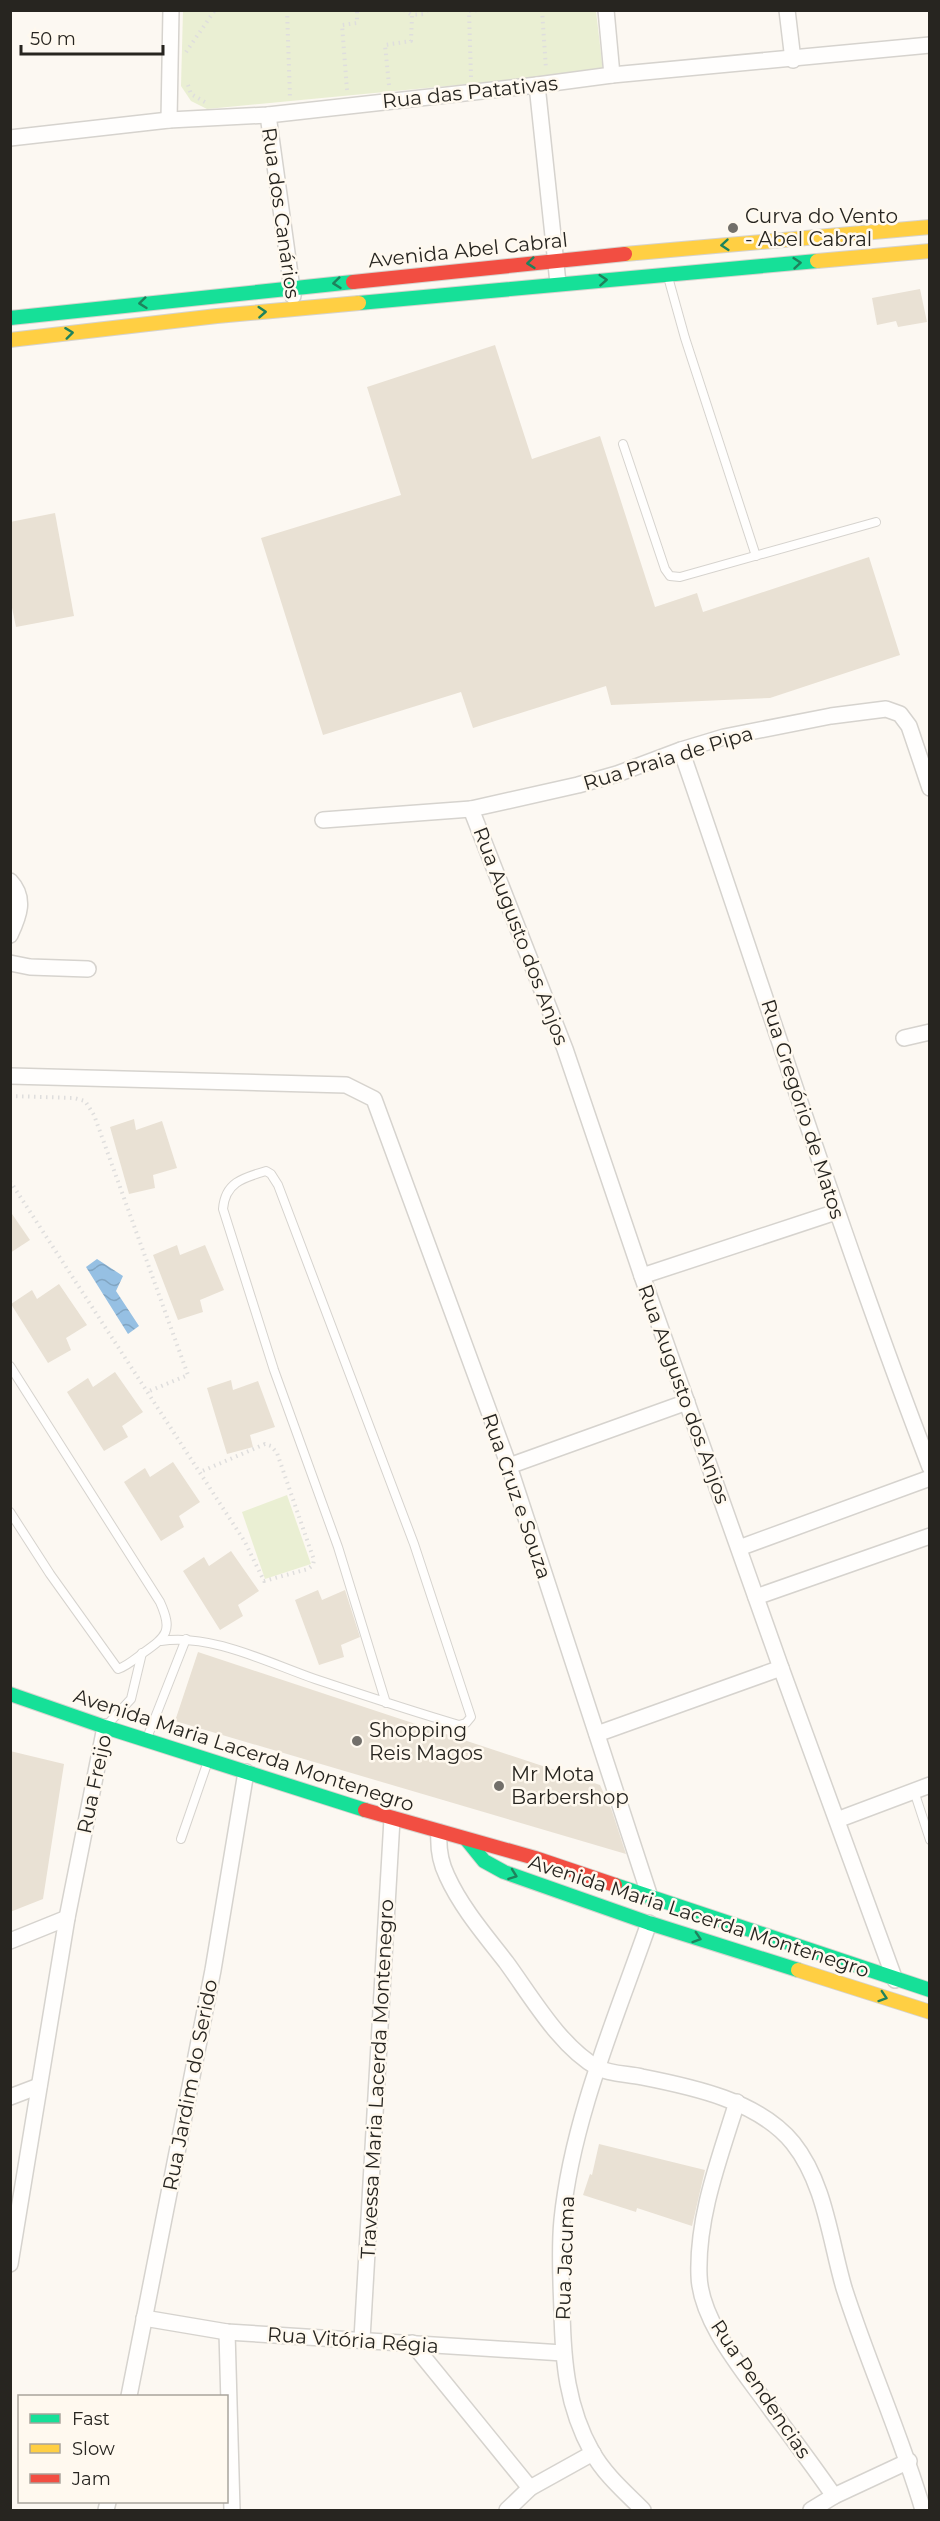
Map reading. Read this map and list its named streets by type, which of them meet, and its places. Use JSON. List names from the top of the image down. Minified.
{"streets":{"main road":["Avenida Abel Cabral","Avenida Maria Lacerda Montenegro"],"street":["Rua das Patativas","Rua dos Canários","Rua Praia de Pipa","Rua Augusto dos Anjos","Rua Gregório de Matos","Rua Cruz e Souza","Rua Freijo","Travessa Maria Lacerda Montenegro","Rua Jardim do Serido","Rua Jacuma","Rua Vitória Régia","Rua Pendencias"]},"crossings":[["Rua das Patativas","Rua dos Canários"],["Rua dos Canários","Avenida Abel Cabral"],["Rua Praia de Pipa","Rua Augusto dos Anjos"],["Rua Praia de Pipa","Rua Gregório de Matos"],["Rua Augusto dos Anjos","Avenida Maria Lacerda Montenegro"],["Rua Cruz e Souza","Avenida Maria Lacerda Montenegro"],["Avenida Maria Lacerda Montenegro","Rua Freijo"],["Avenida Maria Lacerda Montenegro","Travessa Maria Lacerda Montenegro"],["Avenida Maria Lacerda Montenegro","Rua Jardim do Serido"],["Avenida Maria Lacerda Montenegro","Rua Jacuma"],["Travessa Maria Lacerda Montenegro","Rua Vitória Régia"],["Rua Jardim do Serido","Rua Vitória Régia"],["Rua Jacuma","Rua Vitória Régia"]],"places":["Curva do Vento - Abel Cabral","Shopping Reis Magos","Mr Mota Barbershop"],"legend":["Fast","Slow","Jam"],"scale_bar":"50 m"}
